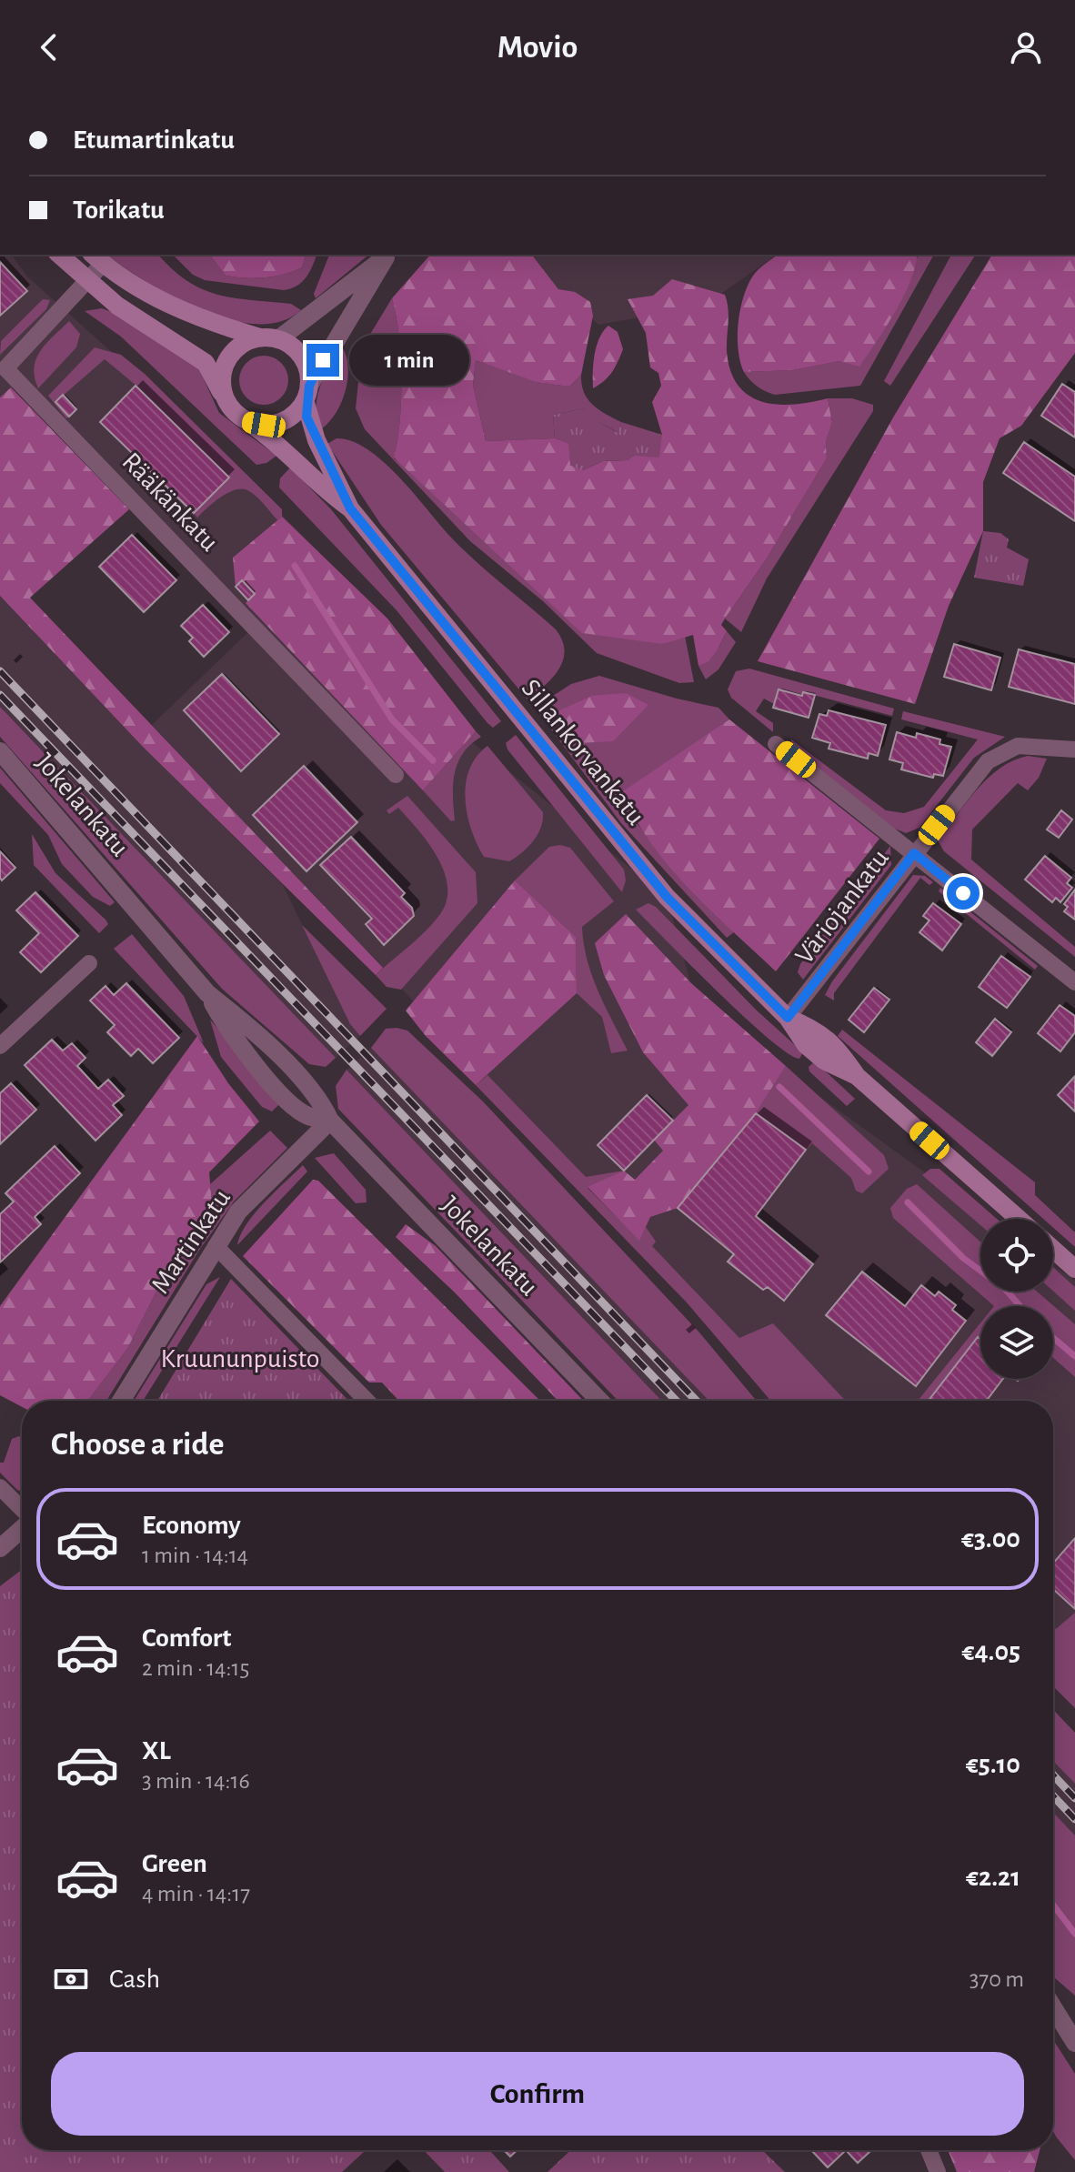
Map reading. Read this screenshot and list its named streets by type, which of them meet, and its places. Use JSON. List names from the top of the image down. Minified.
{"streets":{"main road":["Sillankorvankatu"],"street":["Rääkänkatu","Jokelankatu","Väriojankatu","Martinkatu"]},"crossings":[["Sillankorvankatu","Väriojankatu"],["Jokelankatu","Martinkatu"]],"parks":["Kruununpuisto"],"page":{"header":"Movio","banner":["Etumartinkatu","Torikatu"],"bubble":"1 min","heading":"Choose a ride","list":[{"name":"Economy","note":"1 min · 14:14","value":"€3.00"},{"name":"Comfort","note":"2 min · 14:15","value":"€4.05"},{"name":"XL","note":"3 min · 14:16","value":"€5.10"},{"name":"Green","note":"4 min · 14:17","value":"€2.21"}],"pay":["Cash","370 m"],"buttons":"Confirm"}}
